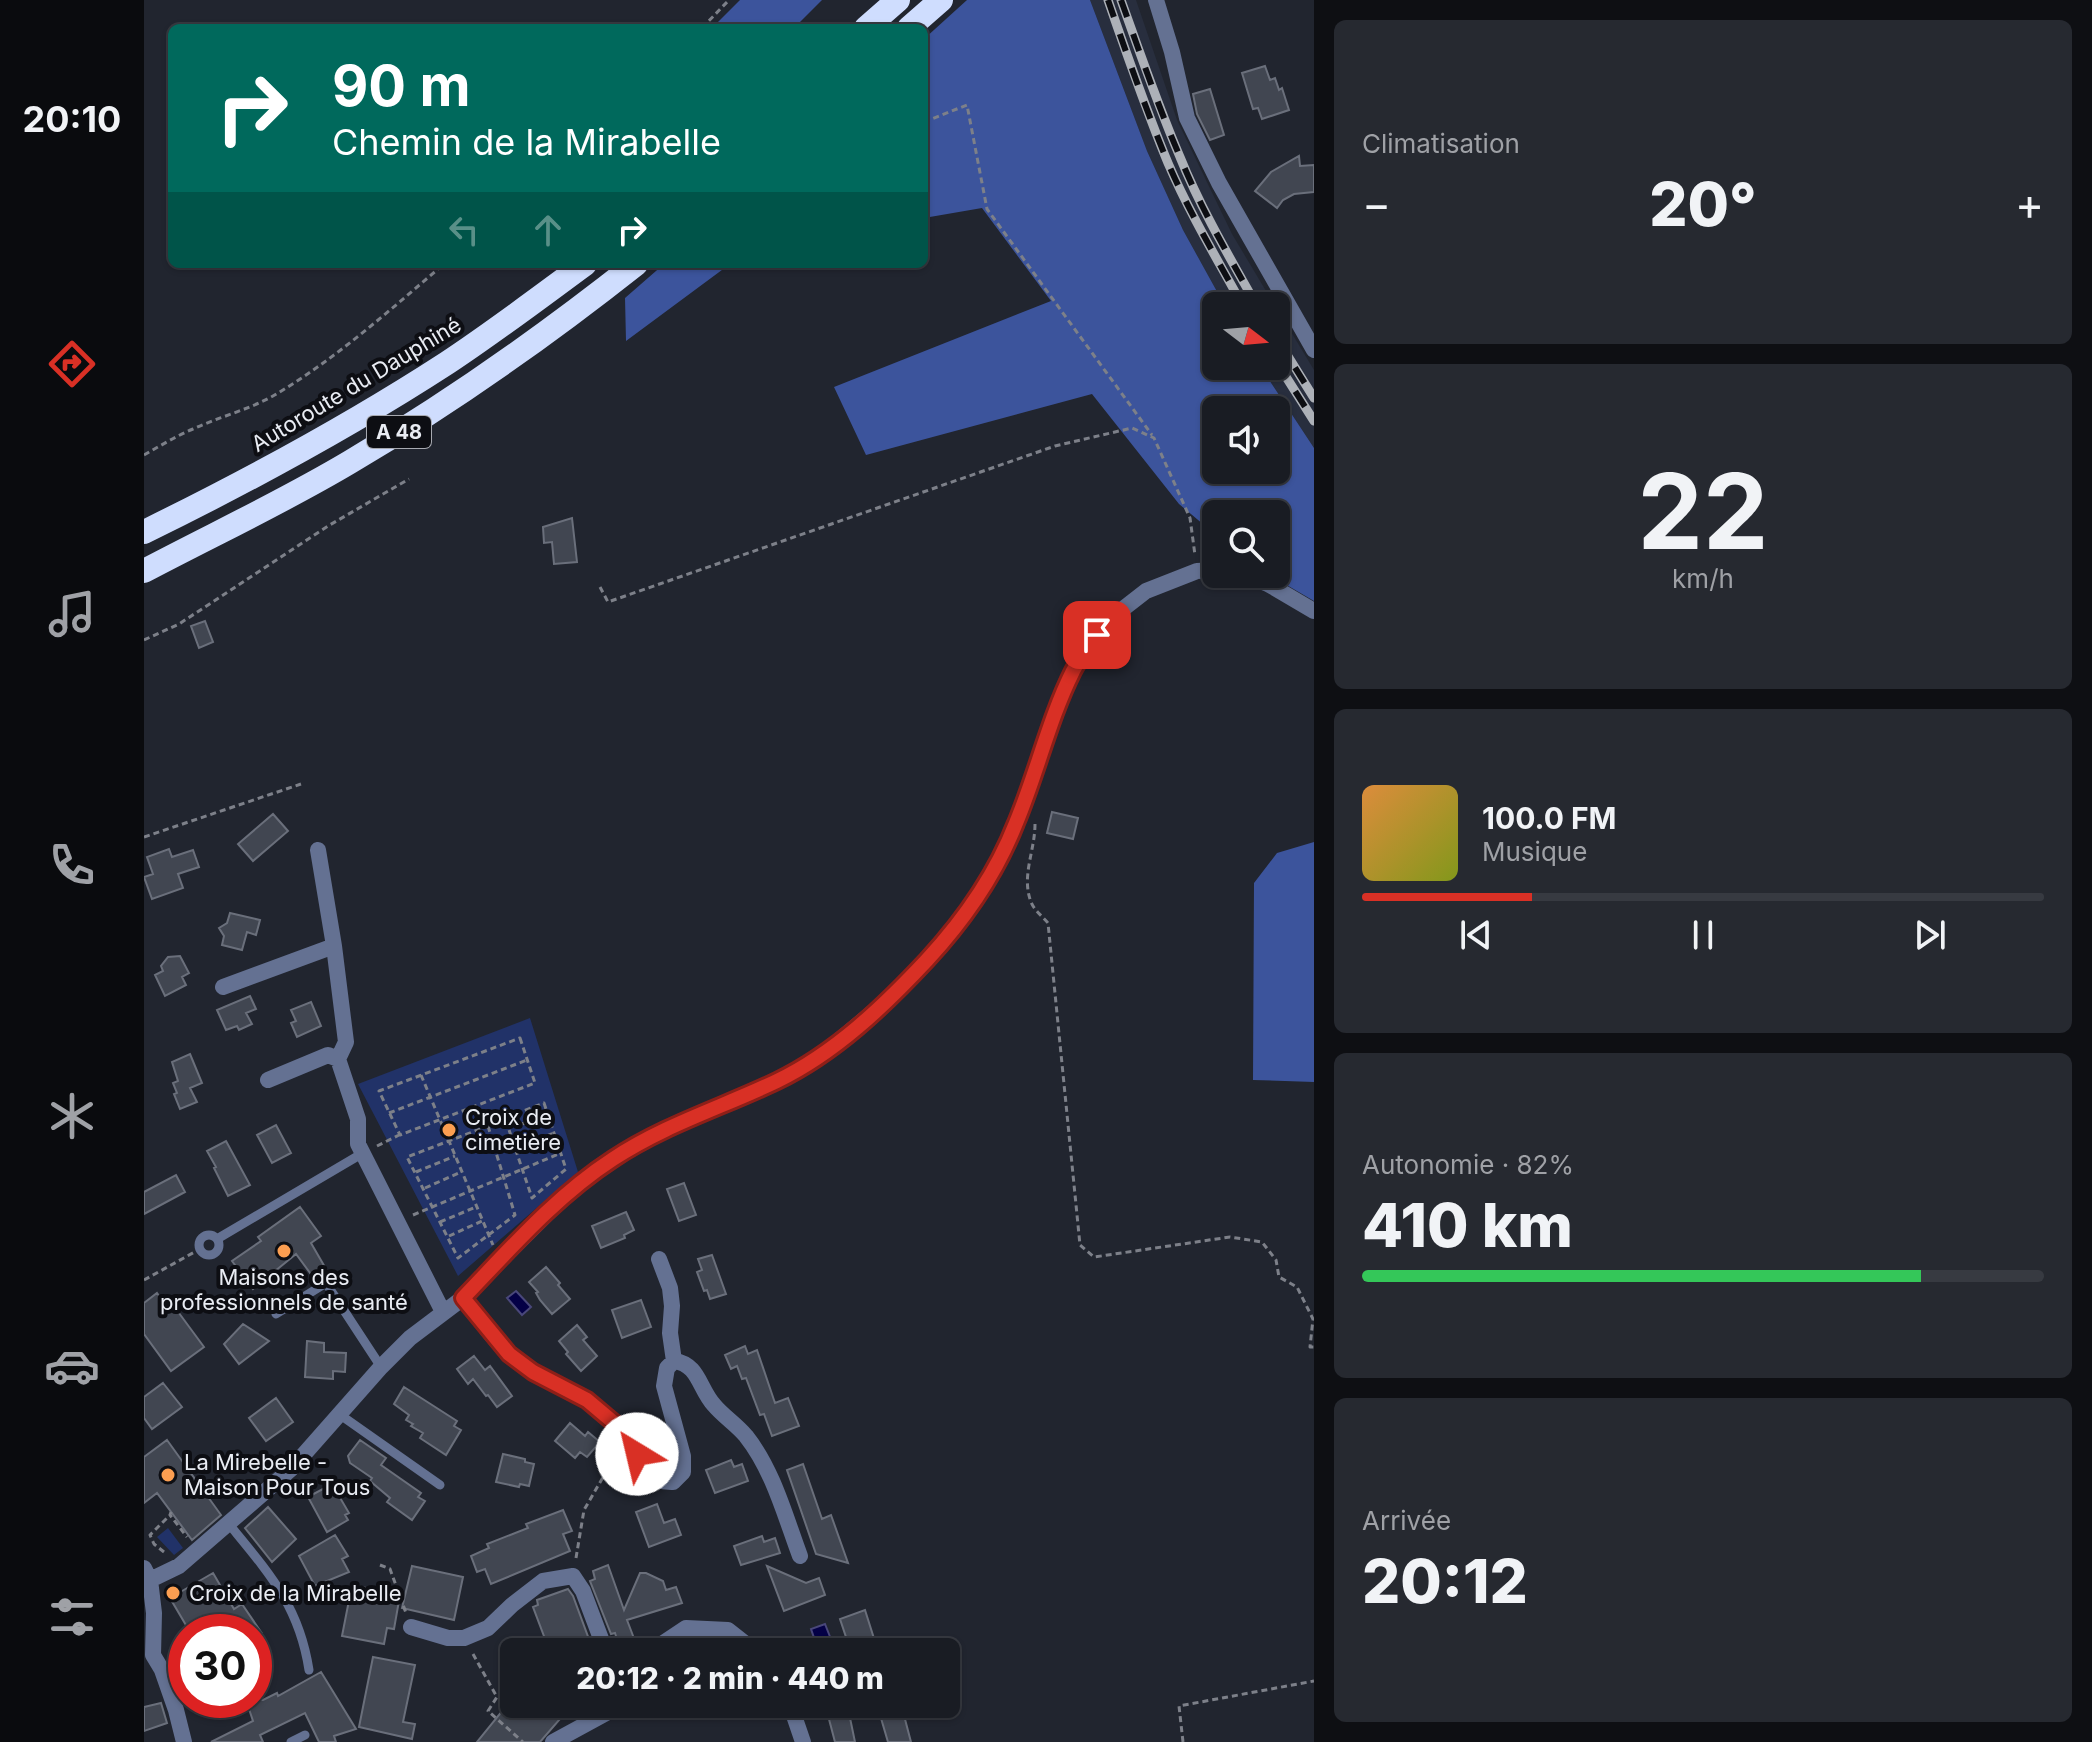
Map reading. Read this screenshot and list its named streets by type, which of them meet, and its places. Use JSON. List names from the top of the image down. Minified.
{"streets":{"highway":["Autoroute du Dauphiné","A 48"]},"places":["Croix de cimetière","Maisons des professionnels de santé","La Mirebelle - Maison Pour Tous","Croix de la Mirabelle"],"north":"right","page":{"tabs":"20:10","tile":["Climatisation",["22","km/h"],["Autonomie · 82%","410 km"],["Arrivée","20:12"]],"turn":["90 m","Chemin de la Mirabelle"],"heat":["−","20°","+"],"song":["100.0 FM","Musique"],"limit":"30","trip":"20:12 · 2 min · 440 m"}}
